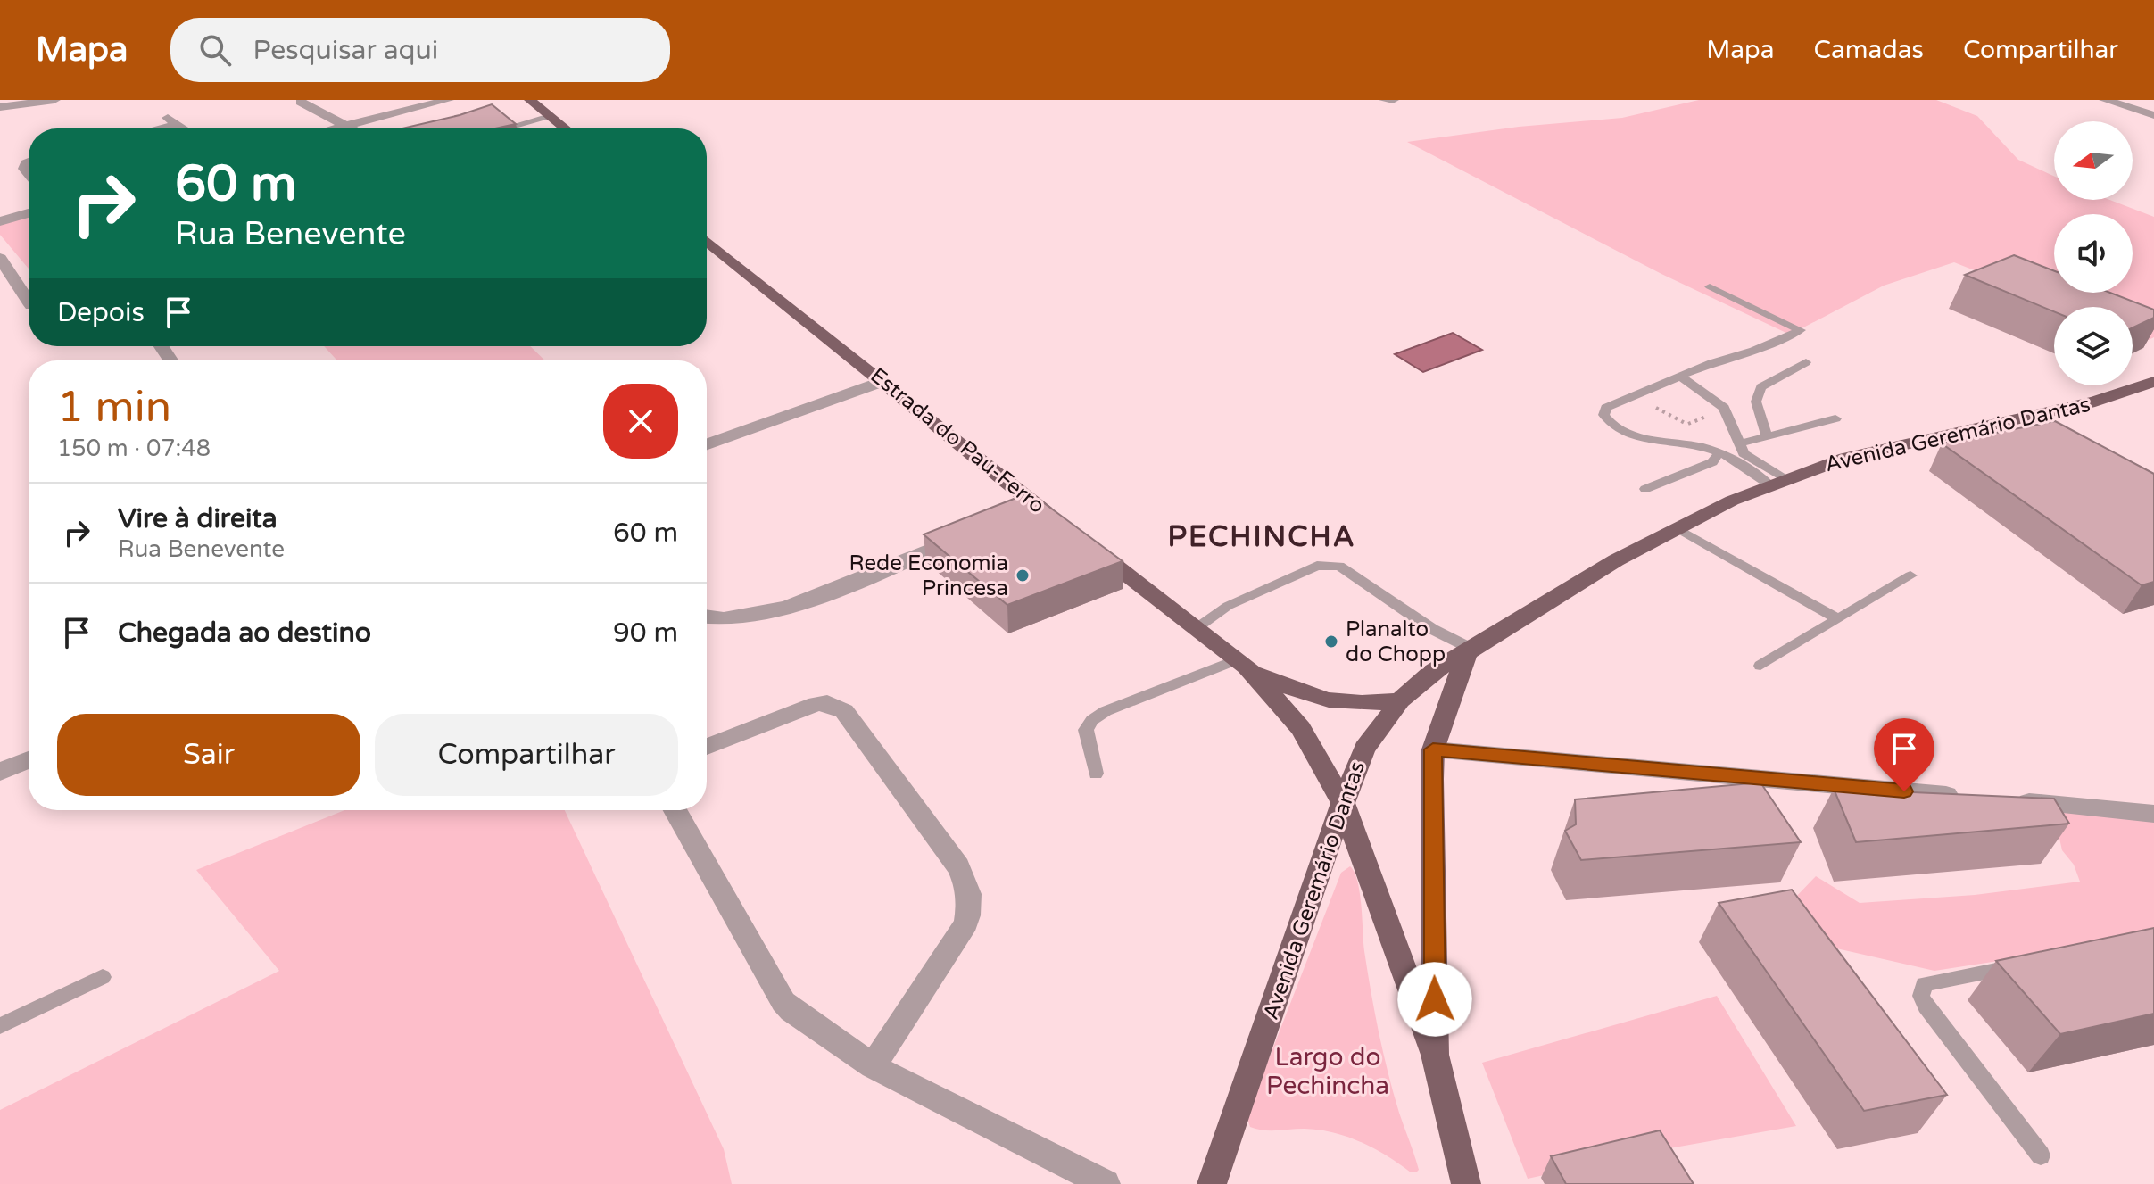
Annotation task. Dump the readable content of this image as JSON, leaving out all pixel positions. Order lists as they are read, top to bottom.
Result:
{
  "streets": {
    "main road": ["Avenida Geremário Dantas", "Estrada do Pau-Ferro"]
  },
  "districts": ["PECHINCHA"],
  "parks": ["Largo do Pechincha"],
  "places": ["Rede Economia Princesa", "Planalto do Chopp"],
  "north": "left",
  "page": {
    "header": "Mapa",
    "search": "Pesquisar aqui",
    "nav": ["Mapa", "Camadas", "Compartilhar"],
    "turn": ["60 m", "Rua Benevente"],
    "then": "Depois",
    "heading": ["1 min", "150 m · 07:48"],
    "list": [
      {
        "name": "Vire à direita",
        "note": "Rua Benevente",
        "value": "60 m"
      },
      {
        "name": "Chegada ao destino",
        "value": "90 m"
      }
    ],
    "buttons": ["Sair", "Compartilhar"]
  }
}
